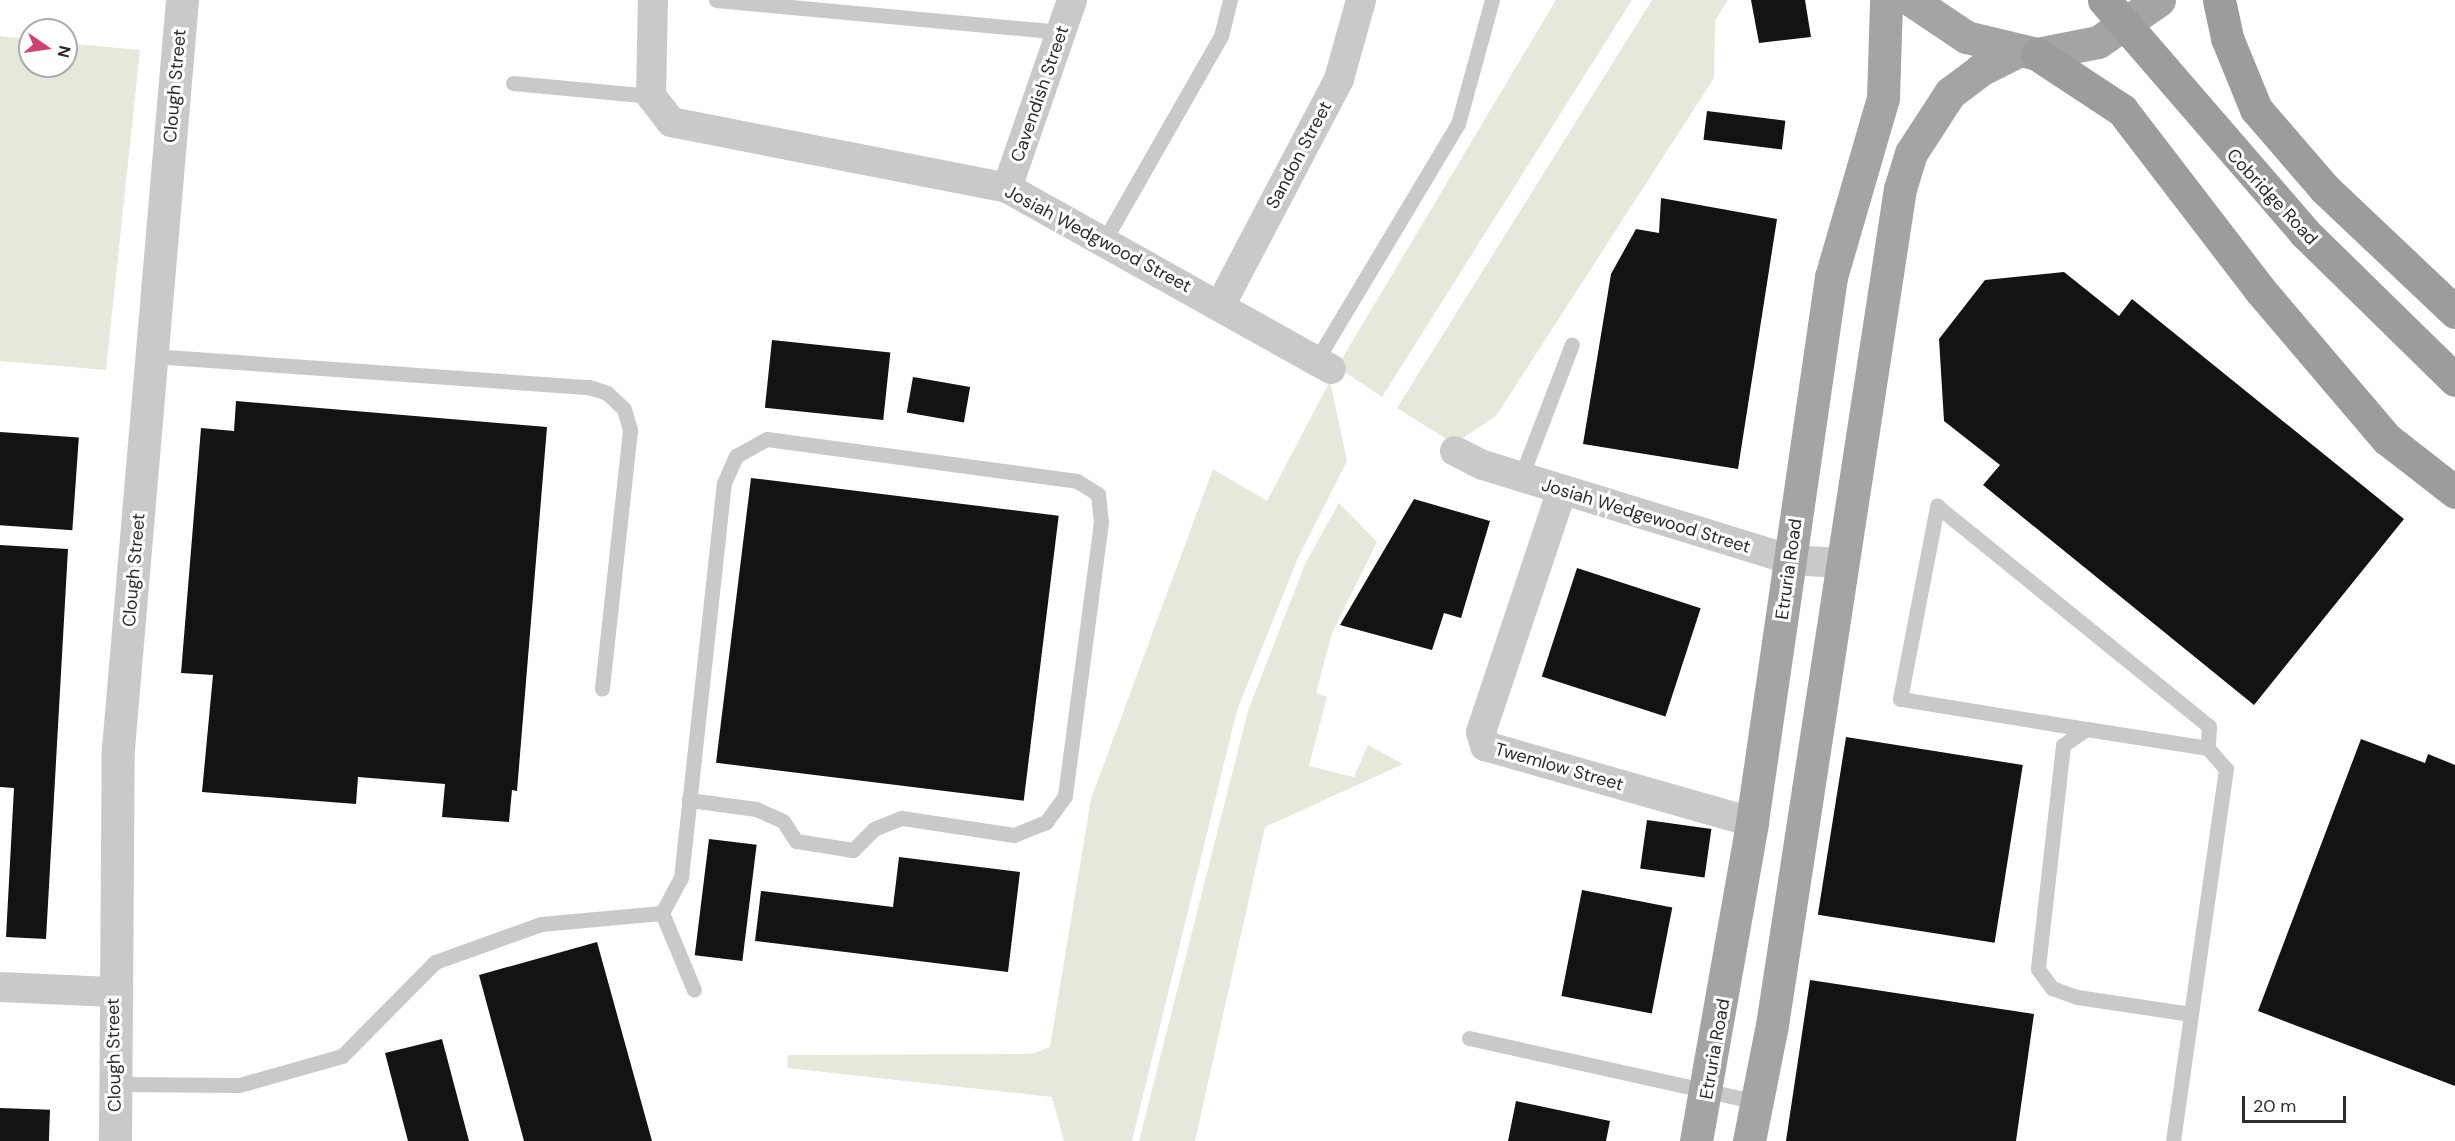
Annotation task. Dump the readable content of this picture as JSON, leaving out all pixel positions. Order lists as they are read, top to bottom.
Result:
{
  "streets": {
    "highway": ["Cobridge Road"],
    "main road": ["Etruria Road"],
    "street": [
      "Clough Street",
      "Cavendish Street",
      "Sandon Street",
      "Josiah Wedgwood Street",
      "Josiah Wedgewood Street",
      "Twemlow Street"
    ]
  },
  "crossings": [
    ["Cavendish Street", "Josiah Wedgwood Street"],
    ["Sandon Street", "Josiah Wedgwood Street"],
    ["Josiah Wedgewood Street", "Etruria Road"],
    ["Josiah Wedgewood Street", "Twemlow Street"],
    ["Etruria Road", "Twemlow Street"]
  ],
  "scale_bar": "20 m",
  "north": "right"
}
